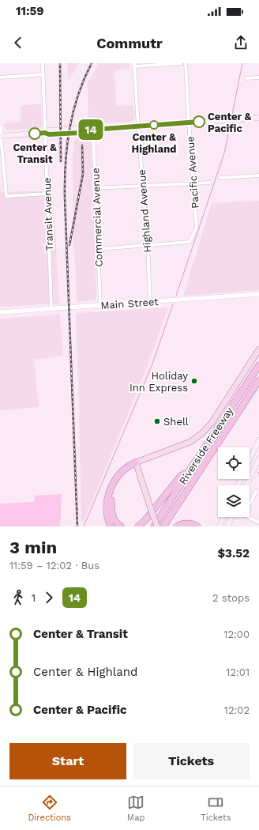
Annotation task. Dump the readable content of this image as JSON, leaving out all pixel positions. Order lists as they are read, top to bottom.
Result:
{
  "streets": {
    "highway": ["Riverside Freeway"],
    "street": [
      "Pacific Avenue",
      "Highland Avenue",
      "Transit Avenue",
      "Commercial Avenue",
      "Main Street"
    ]
  },
  "crossings": [
    ["Pacific Avenue", "Highland Avenue"],
    ["Highland Avenue", "Main Street"],
    ["Transit Avenue", "Main Street"],
    ["Commercial Avenue", "Main Street"]
  ],
  "places": [
    "Center & Pacific",
    "Center & Highland",
    "Center & Transit",
    "Holiday Inn Express",
    "Shell"
  ],
  "lines": ["bus line 14"],
  "page": {
    "status": "11:59",
    "header": "Commutr",
    "on_map": "14",
    "heading": ["3 min", "11:59 – 12:02 · Bus", "$3.52"],
    "legs": ["1", "14", "2 stops"],
    "list": [
      {
        "name": "Center & Transit",
        "value": "12:00"
      },
      {
        "name": "Center & Highland",
        "value": "12:01"
      },
      {
        "name": "Center & Pacific",
        "value": "12:02"
      }
    ],
    "buttons": ["Start", "Tickets"],
    "tabs": ["Directions", "Map", "Tickets"]
  }
}
